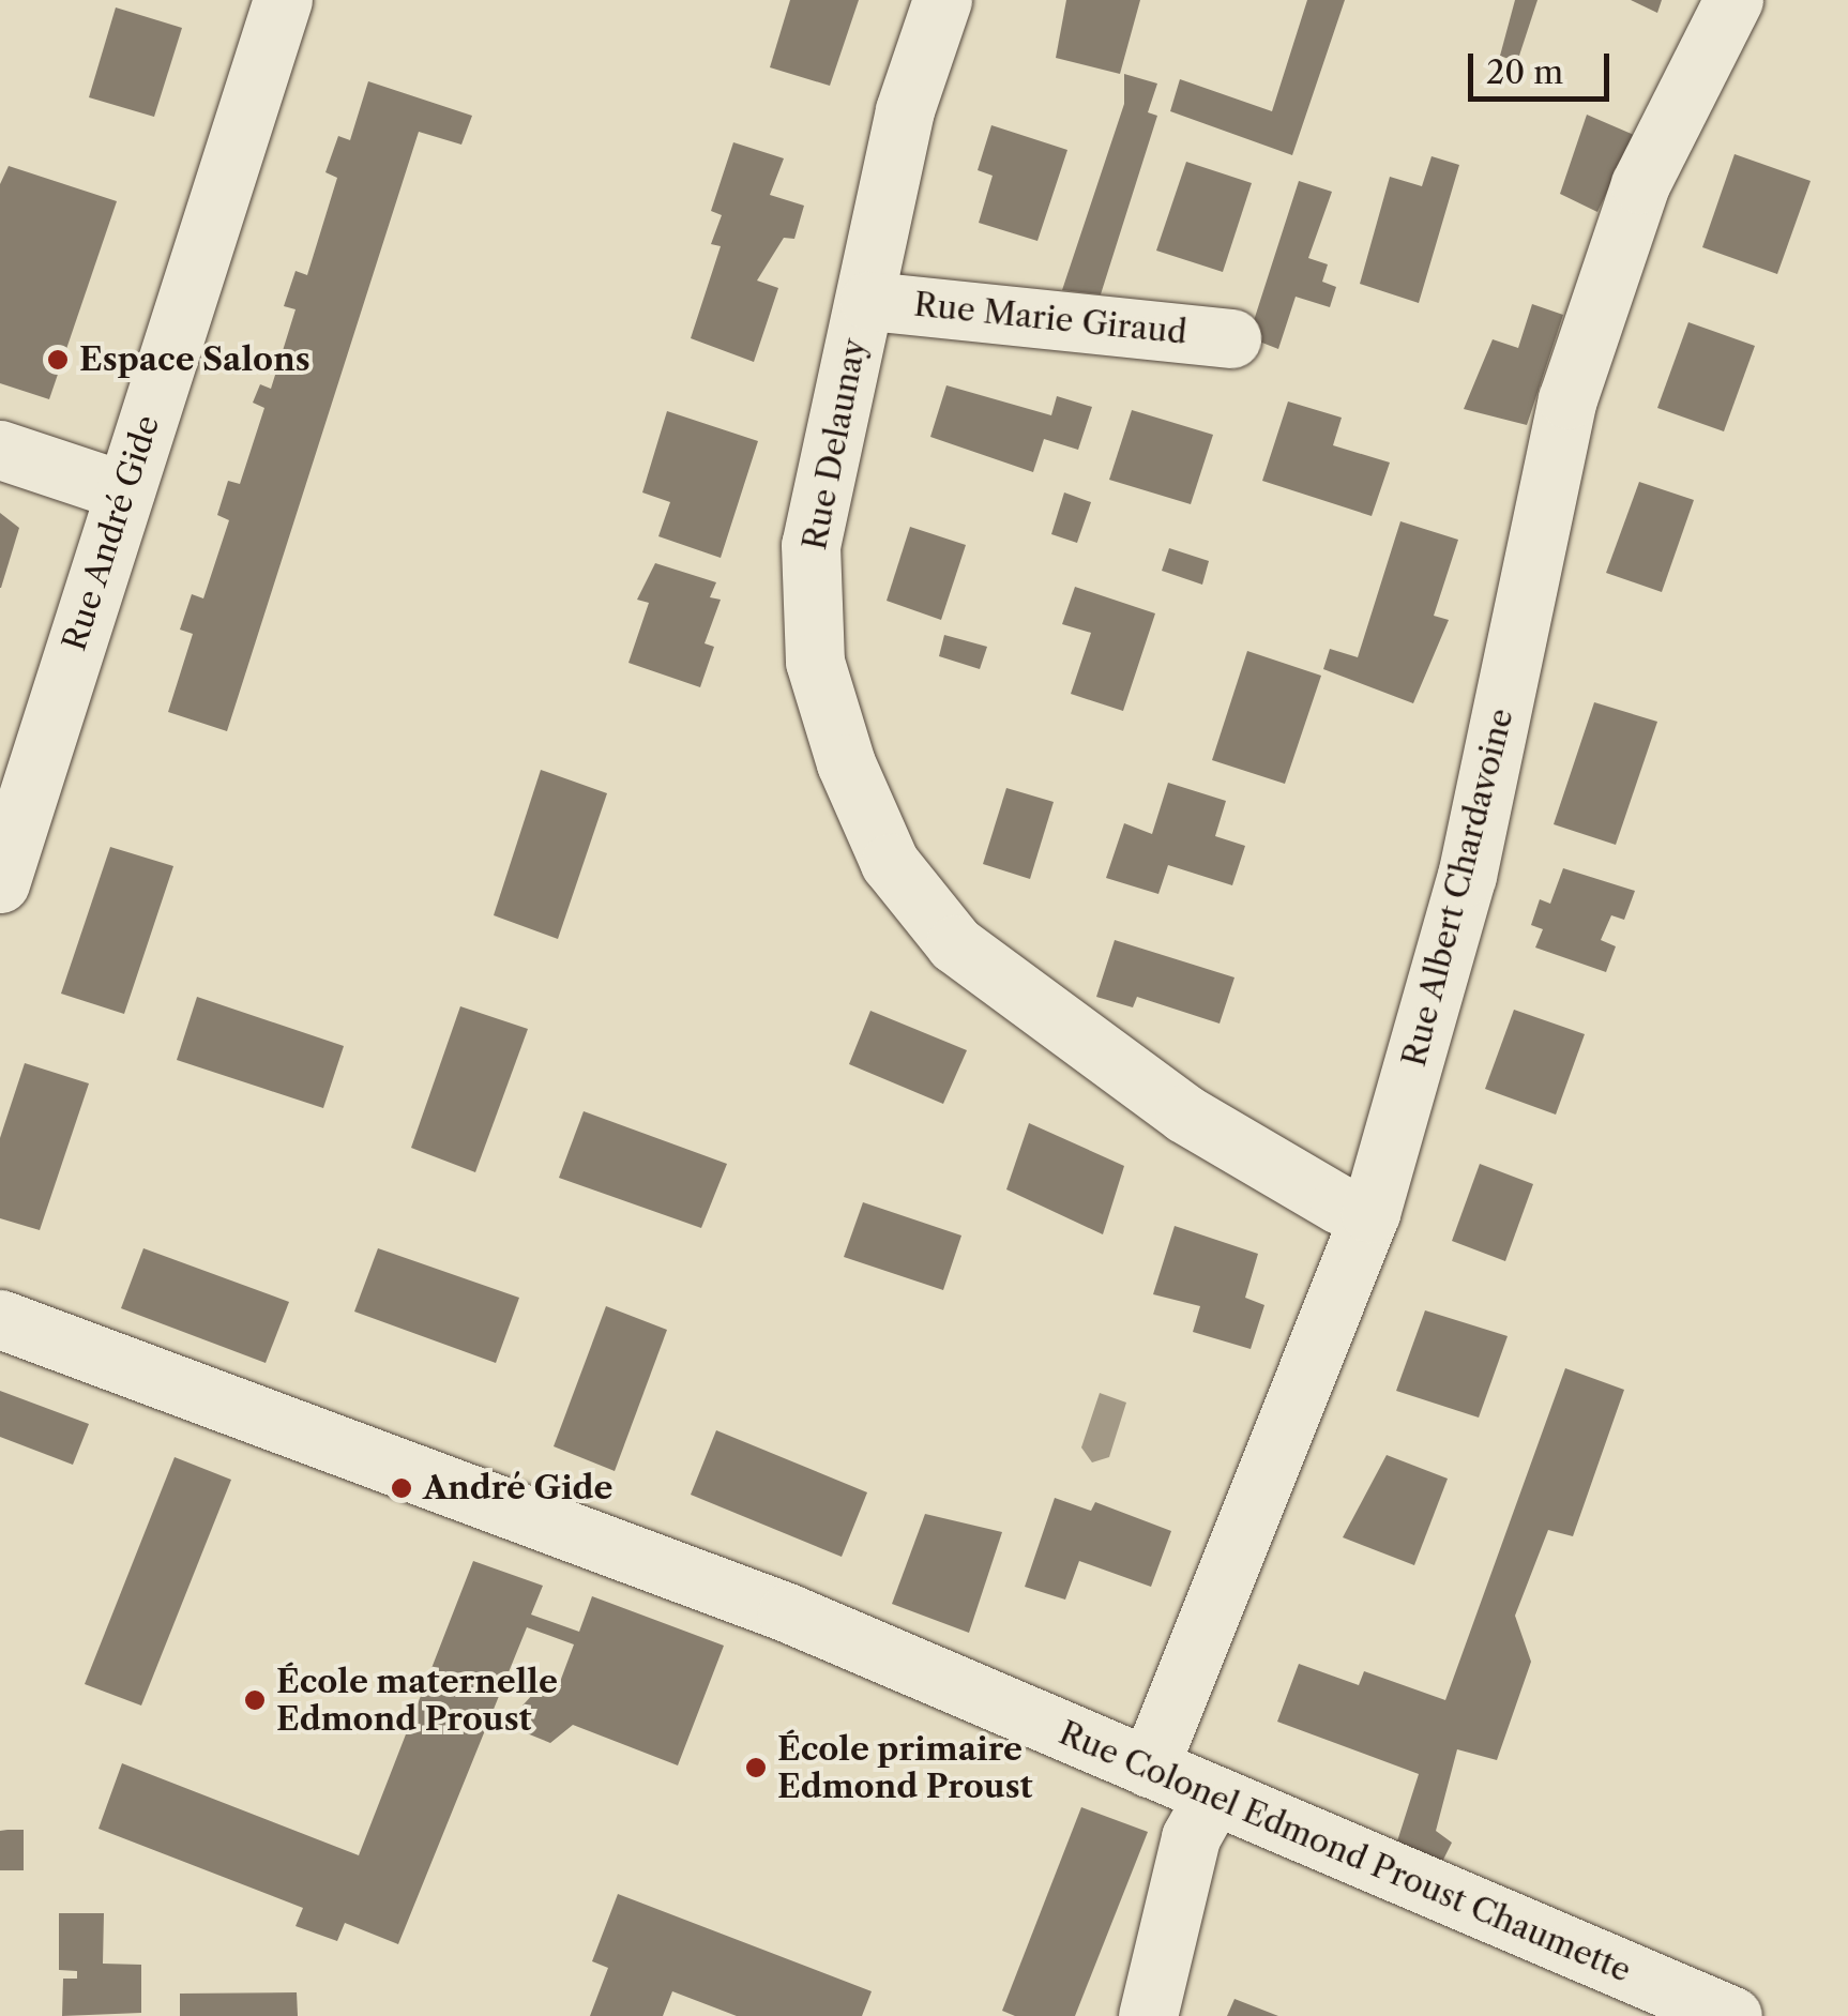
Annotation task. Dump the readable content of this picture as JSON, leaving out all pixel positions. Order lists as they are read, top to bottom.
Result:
{
  "streets": {
    "street": [
      "Rue Marie Giraud",
      "Rue Delaunay",
      "Rue André Gide",
      "Rue Albert Chardavoine",
      "Rue Colonel Edmond Proust Chaumette"
    ]
  },
  "crossings": [
    ["Rue Marie Giraud", "Rue Delaunay"],
    ["Rue Delaunay", "Rue Albert Chardavoine"],
    ["Rue Albert Chardavoine", "Rue Colonel Edmond Proust Chaumette"]
  ],
  "places": [
    "Espace Salons",
    "André Gide",
    "École maternelle Edmond Proust",
    "École primaire Edmond Proust"
  ],
  "scale_bar": "20 m"
}
